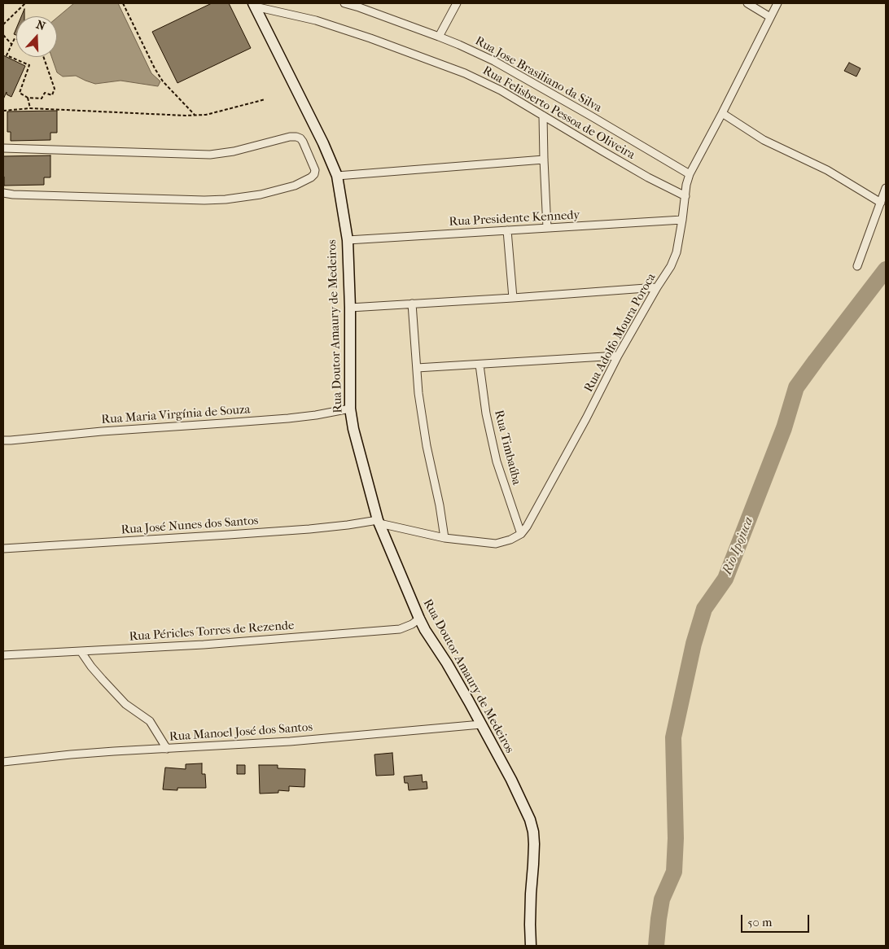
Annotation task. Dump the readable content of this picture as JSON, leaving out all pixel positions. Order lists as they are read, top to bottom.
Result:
{
  "streets": {
    "street": [
      "Rua Jose Brasiliano da Silva",
      "Rua Felisberto Pessoa de Oliveira",
      "Rua Presidente Kennedy",
      "Rua Doutor Amaury de Medeiros",
      "Rua Adolfo Moura Poroca",
      "Rua Maria Virgínia de Souza",
      "Rua Timbaúba",
      "Rua José Nunes dos Santos",
      "Rua Péricles Torres de Rezende",
      "Rua Manoel José dos Santos"
    ]
  },
  "crossings": [
    ["Rua Jose Brasiliano da Silva", "Rua Adolfo Moura Poroca"],
    ["Rua Felisberto Pessoa de Oliveira", "Rua Doutor Amaury de Medeiros"],
    ["Rua Felisberto Pessoa de Oliveira", "Rua Adolfo Moura Poroca"],
    ["Rua Presidente Kennedy", "Rua Doutor Amaury de Medeiros"],
    ["Rua Presidente Kennedy", "Rua Adolfo Moura Poroca"],
    ["Rua Doutor Amaury de Medeiros", "Rua Maria Virgínia de Souza"],
    ["Rua Doutor Amaury de Medeiros", "Rua José Nunes dos Santos"],
    ["Rua Doutor Amaury de Medeiros", "Rua Péricles Torres de Rezende"],
    ["Rua Doutor Amaury de Medeiros", "Rua Manoel José dos Santos"],
    ["Rua Adolfo Moura Poroca", "Rua Timbaúba"]
  ],
  "water": ["Rio Ipojuca"],
  "scale_bar": "50 m",
  "north": "top"
}
